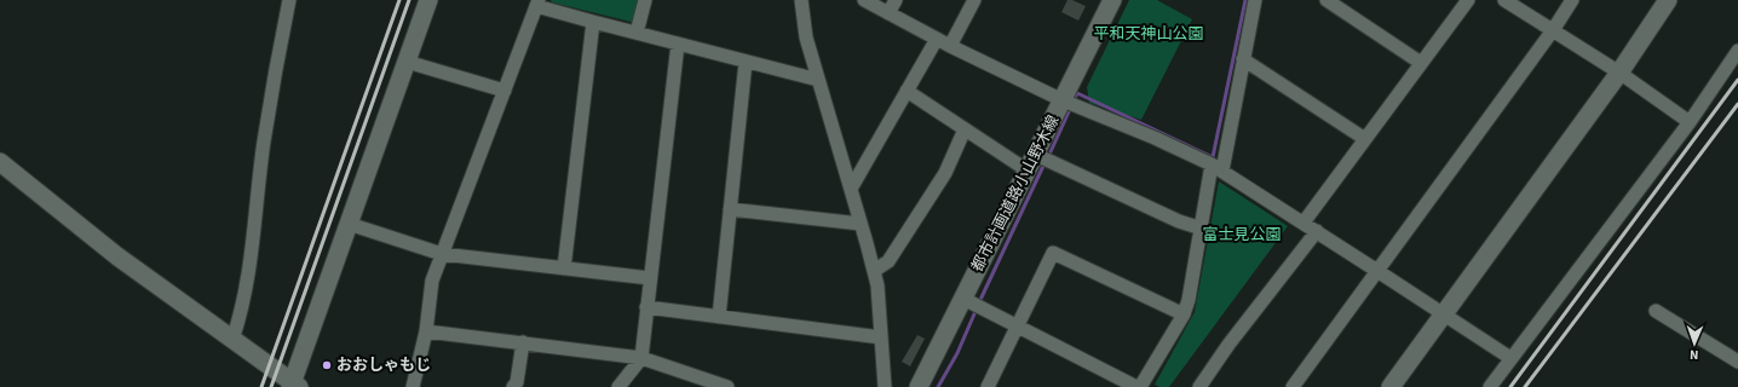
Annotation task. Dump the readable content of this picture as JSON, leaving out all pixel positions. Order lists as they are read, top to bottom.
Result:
{
  "streets": {
    "street": ["都市計画道路小山野木線"]
  },
  "parks": ["平和天神山公園", "富士見公園"],
  "places": ["おおしゃもじ"],
  "north": "bottom"
}
